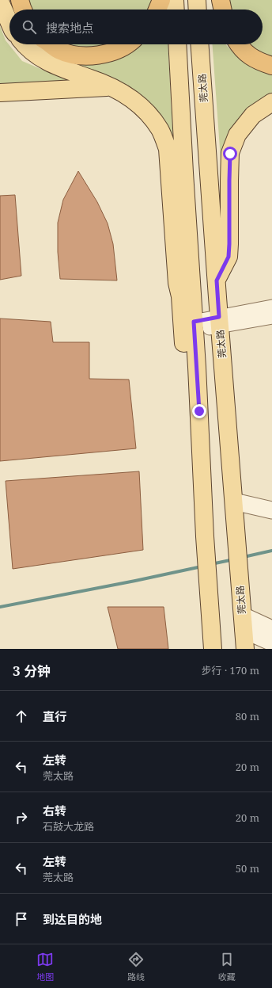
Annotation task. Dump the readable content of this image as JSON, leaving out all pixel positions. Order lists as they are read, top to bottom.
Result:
{
  "streets": {
    "main road": ["莞太路"]
  },
  "page": {
    "search": "搜索地点",
    "heading": ["3 分钟", "步行 · 170 m"],
    "list": [
      ["直行", "80 m"],
      ["左转", "莞太路", "20 m"],
      ["右转", "石鼓大龙路", "20 m"],
      ["左转", "莞太路", "50 m"],
      "到达目的地"
    ],
    "nav": ["地图", "路线", "收藏"]
  }
}
